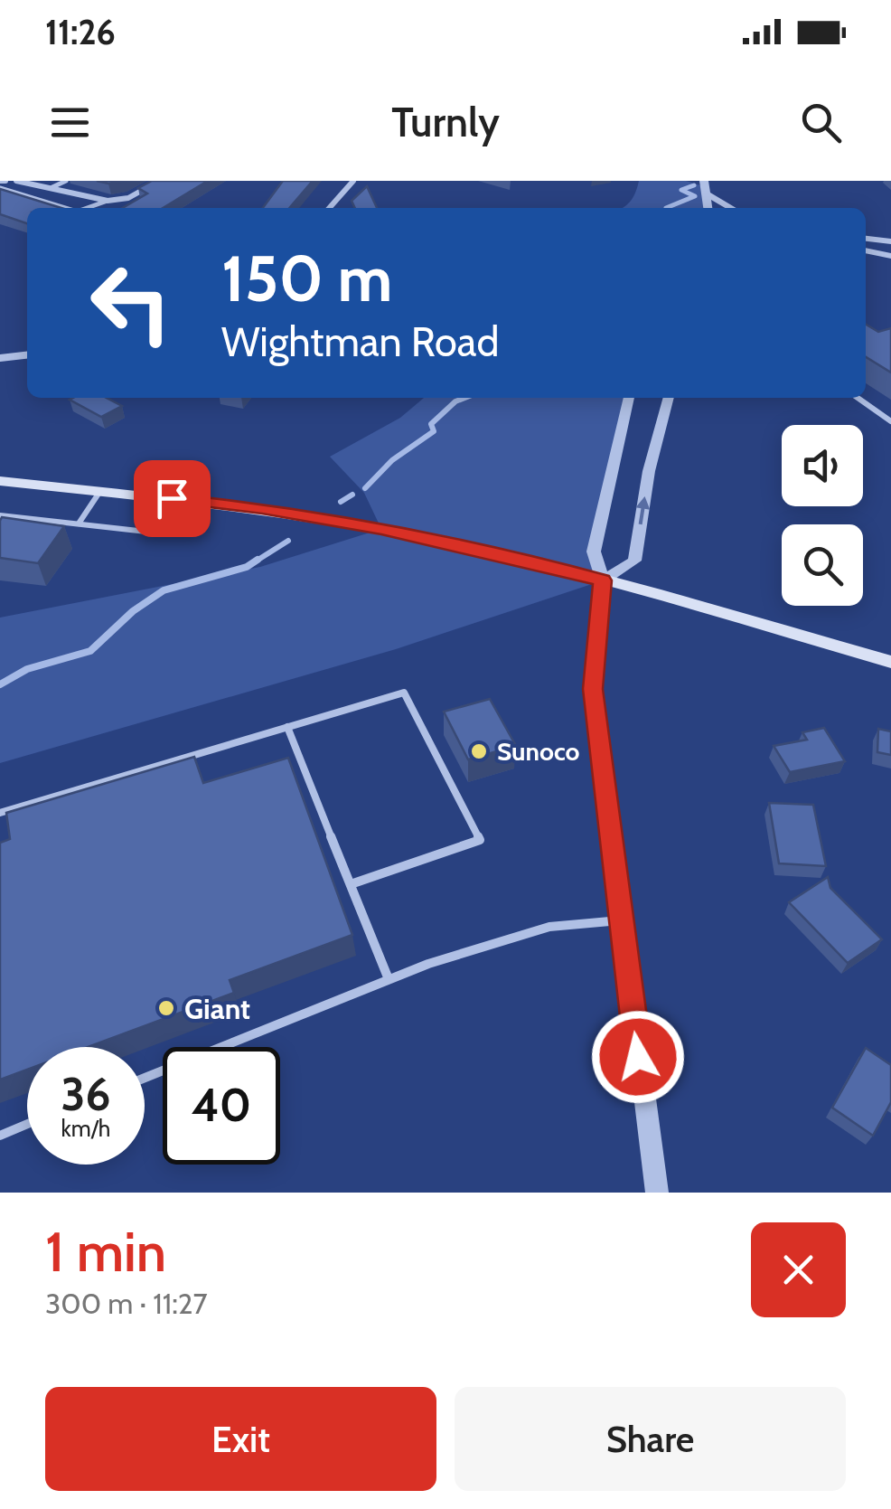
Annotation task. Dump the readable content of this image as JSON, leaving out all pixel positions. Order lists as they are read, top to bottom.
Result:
{
  "places": ["Sunoco", "Giant"],
  "page": {
    "status": "11:26",
    "header": "Turnly",
    "turn": ["150 m", "Wightman Road"],
    "speed": "36 km/h",
    "limit": "40",
    "heading": ["1 min", "300 m · 11:27"],
    "buttons": ["Exit", "Share"]
  }
}
